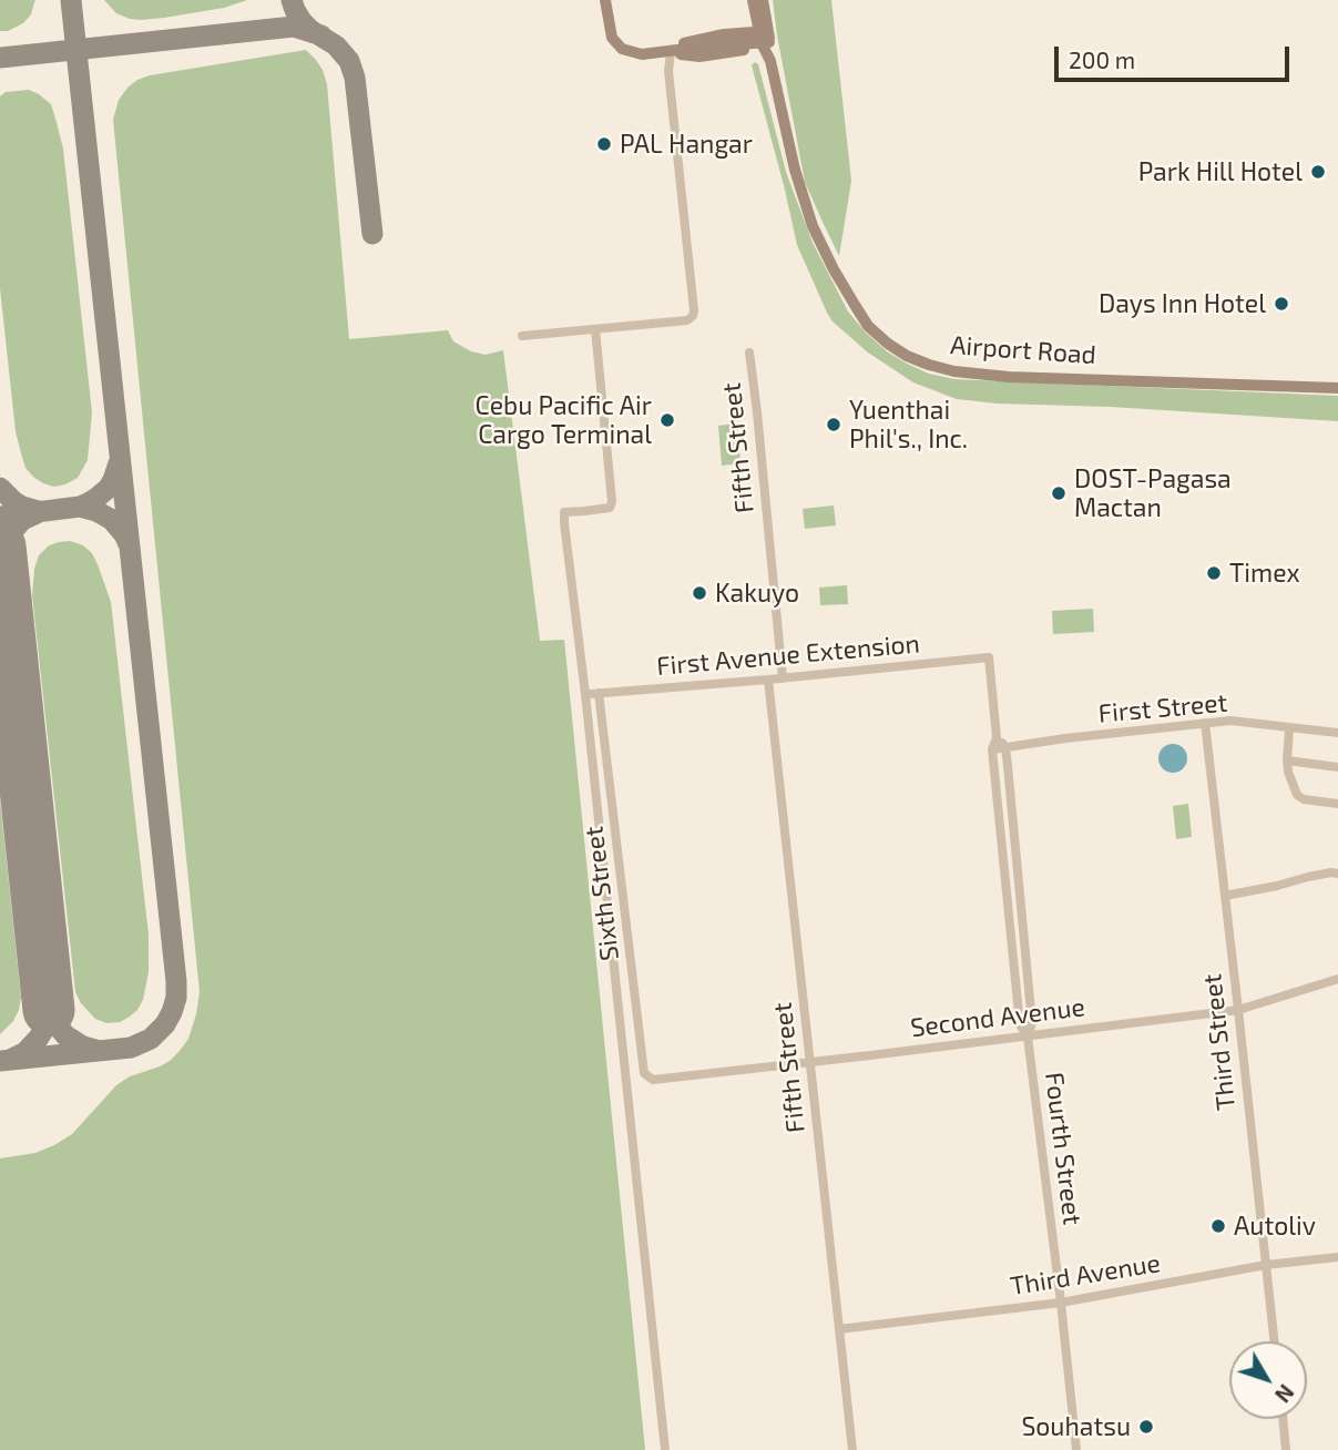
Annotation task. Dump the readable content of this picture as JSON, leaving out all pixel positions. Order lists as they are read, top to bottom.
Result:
{
  "streets": {
    "street": [
      "Airport Road",
      "Fifth Street",
      "First Avenue Extension",
      "First Street",
      "Sixth Street",
      "Second Avenue",
      "Third Street",
      "Fourth Street",
      "Third Avenue"
    ]
  },
  "crossings": [
    ["Fifth Street", "First Avenue Extension"],
    ["Fifth Street", "Second Avenue"],
    ["Fifth Street", "Third Avenue"],
    ["First Avenue Extension", "Sixth Street"],
    ["First Avenue Extension", "Fourth Street"],
    ["First Street", "Third Street"],
    ["First Street", "Fourth Street"],
    ["Sixth Street", "Second Avenue"],
    ["Second Avenue", "Third Street"],
    ["Second Avenue", "Fourth Street"],
    ["Third Street", "Third Avenue"],
    ["Fourth Street", "Third Avenue"]
  ],
  "places": [
    "PAL Hangar",
    "Park Hill Hotel",
    "Days Inn Hotel",
    "Cebu Pacific Air Cargo Terminal",
    "Yuenthai Phil's., Inc.",
    "DOST-Pagasa Mactan",
    "Timex",
    "Kakuyo",
    "Autoliv",
    "Souhatsu"
  ],
  "scale_bar": "200 m",
  "north": "bottom right"
}
